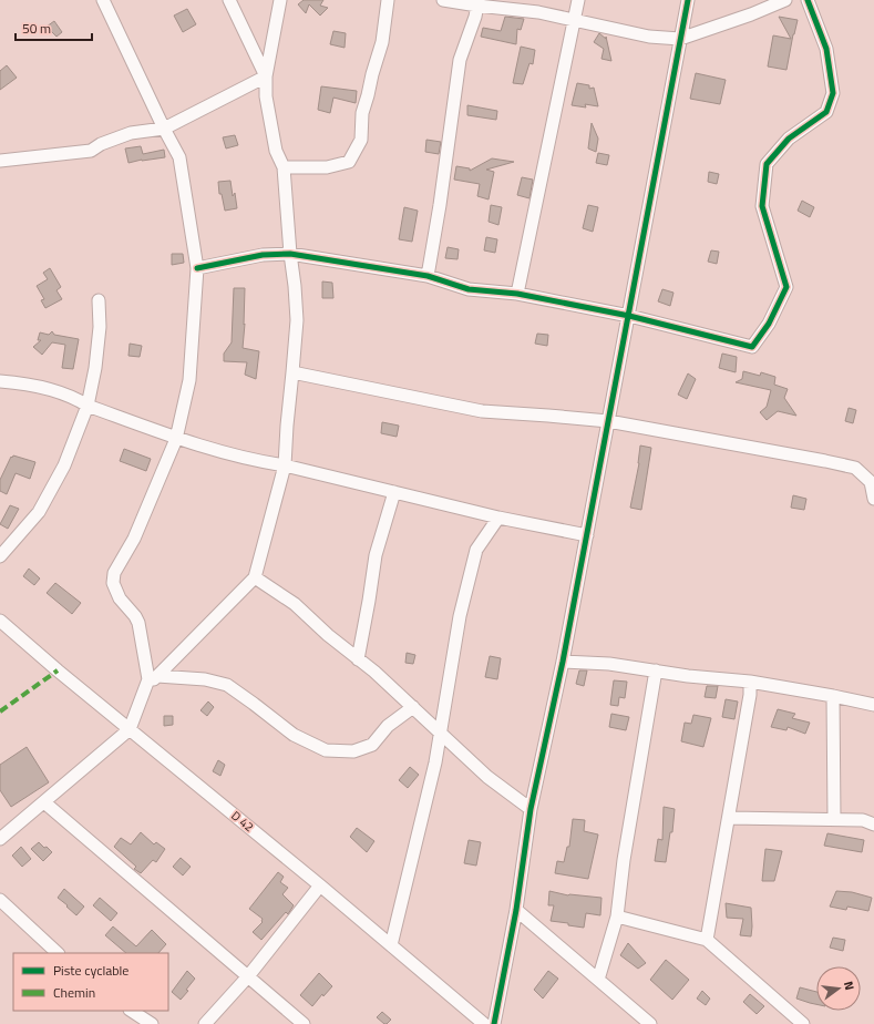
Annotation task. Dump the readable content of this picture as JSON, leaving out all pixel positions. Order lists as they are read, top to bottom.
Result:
{
  "streets": {
    "street": ["D 42"]
  },
  "legend": ["Piste cyclable", "Chemin"],
  "scale_bar": "50 m",
  "north": "right"
}
